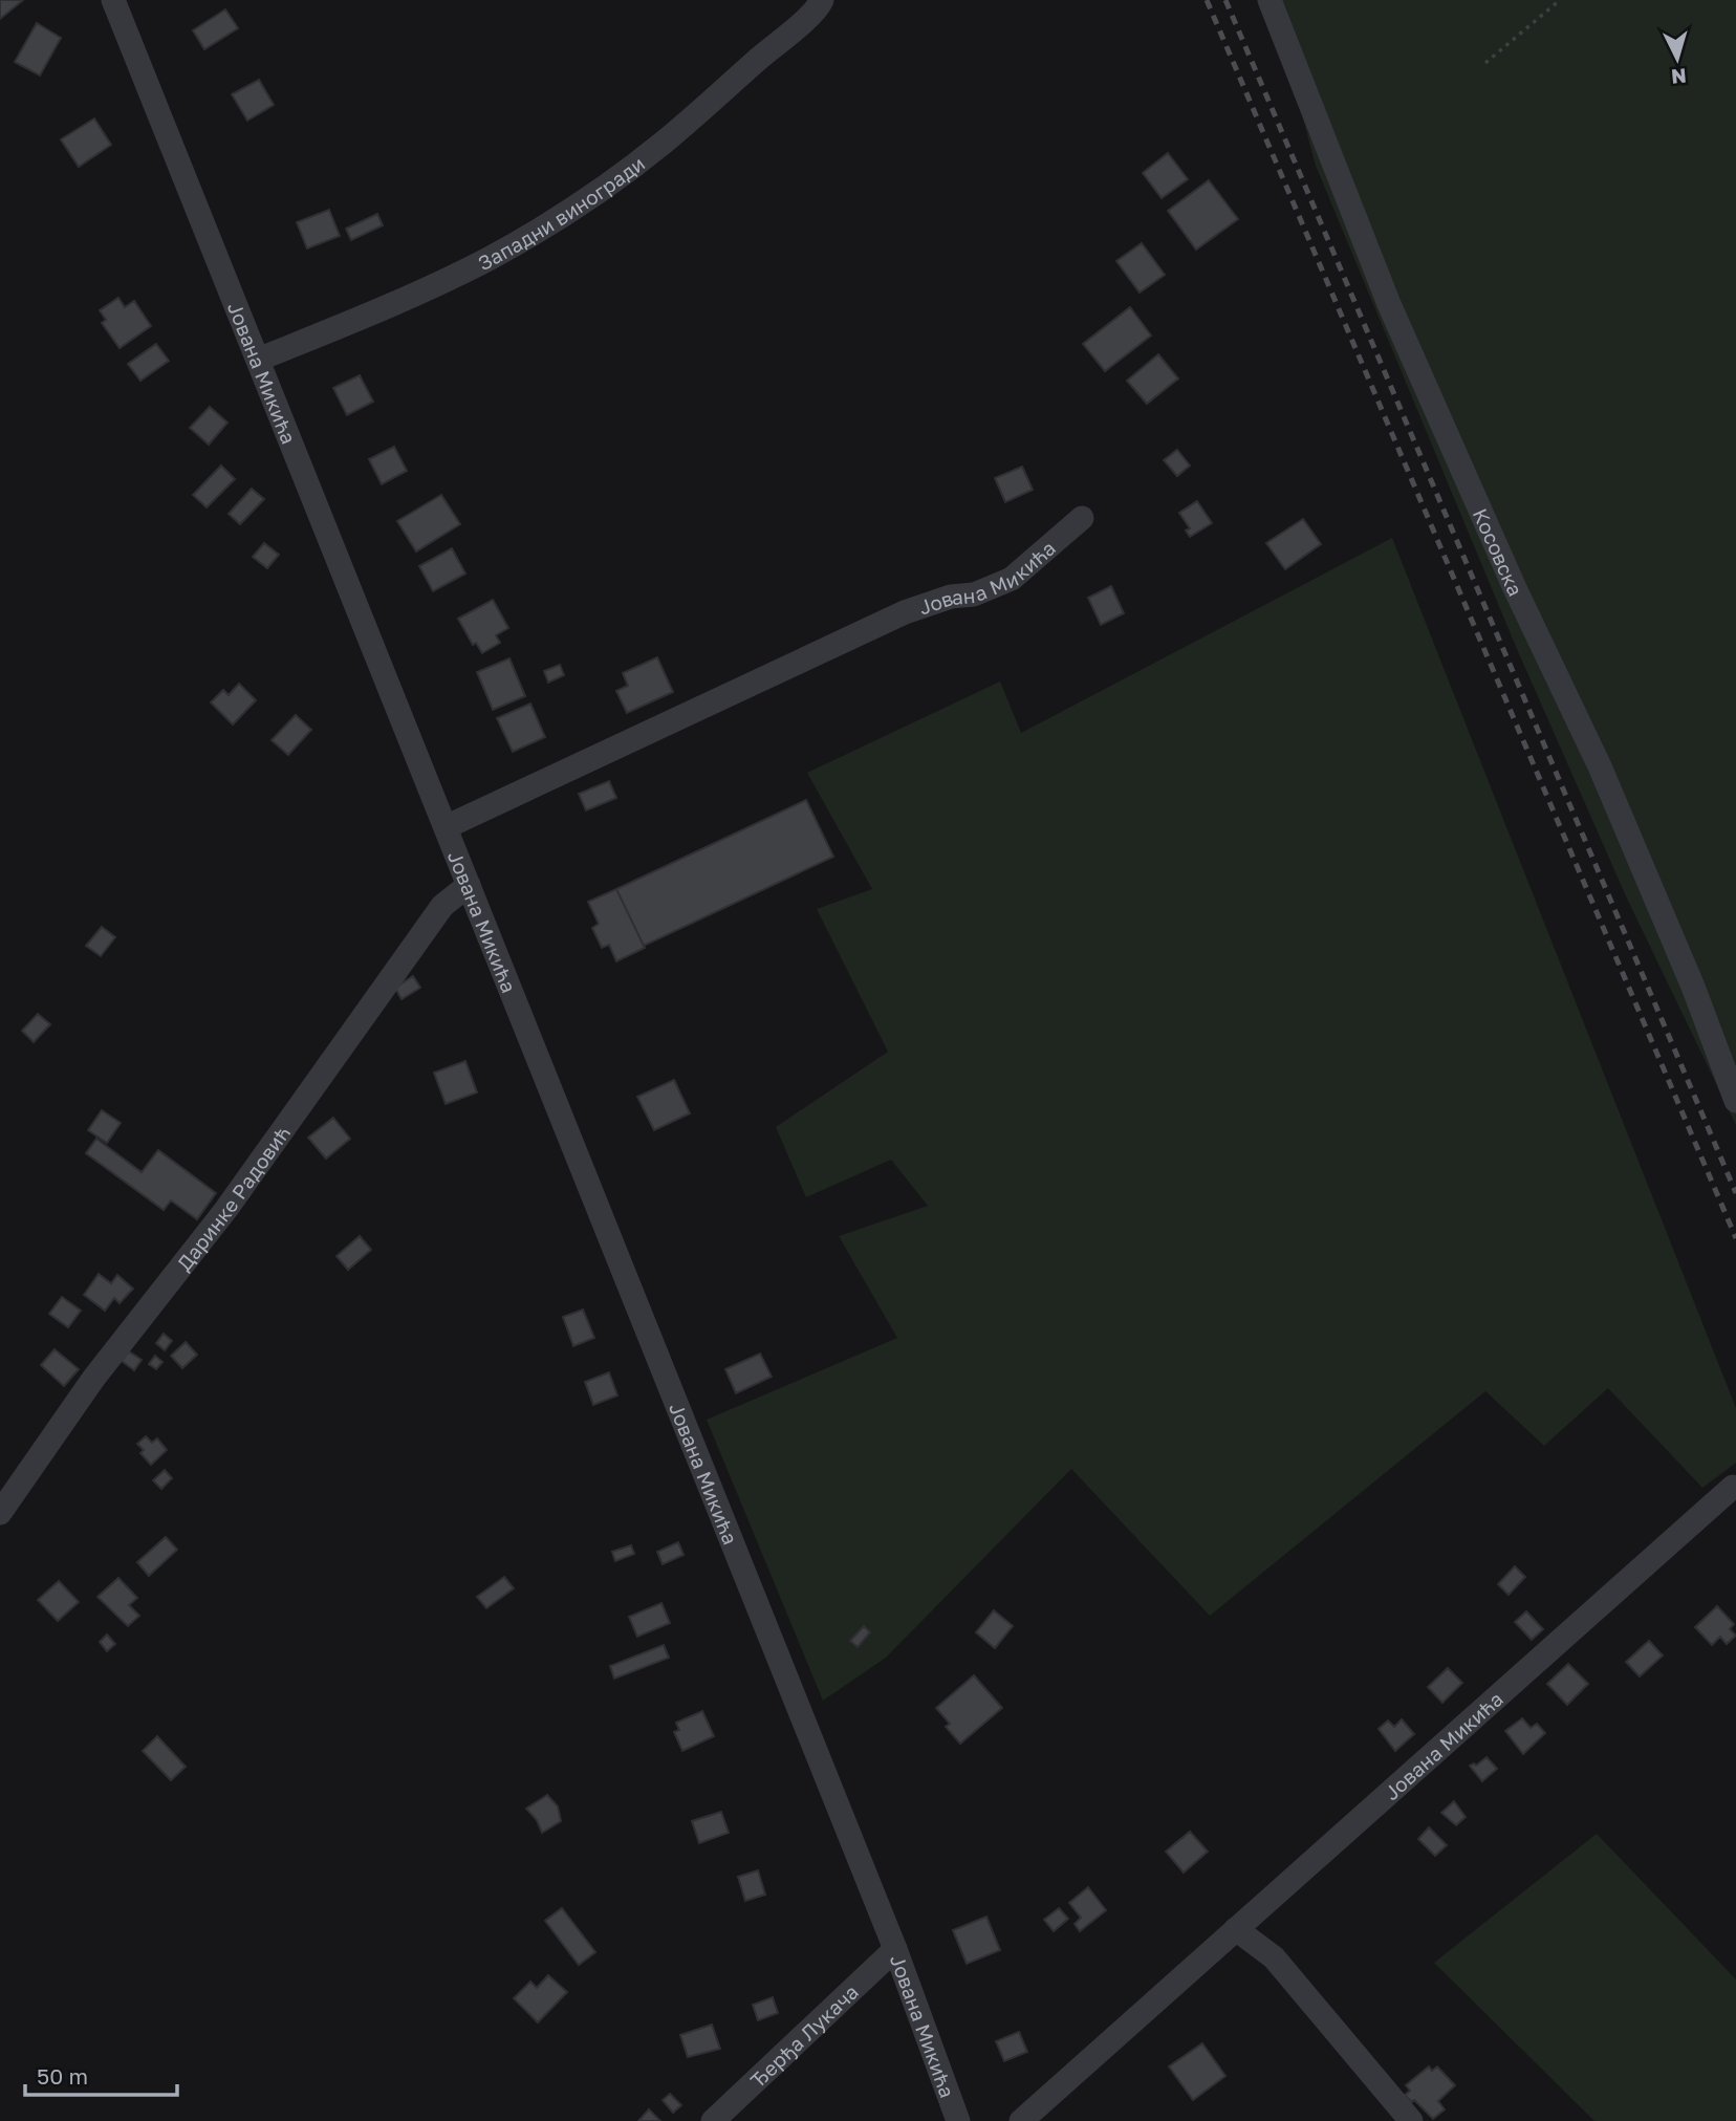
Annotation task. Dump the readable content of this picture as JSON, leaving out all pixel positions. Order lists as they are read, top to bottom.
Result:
{
  "streets": {
    "street": [
      "Западни виногради",
      "Јована Микића",
      "Косовска",
      "Даринке Радовић",
      "Ђерђа Лукача"
    ]
  },
  "crossings": [
    ["Западни виногради", "Јована Микића"],
    ["Јована Микића", "Даринке Радовић"],
    ["Јована Микића", "Ђерђа Лукача"]
  ],
  "scale_bar": "50 m",
  "north": "bottom"
}
